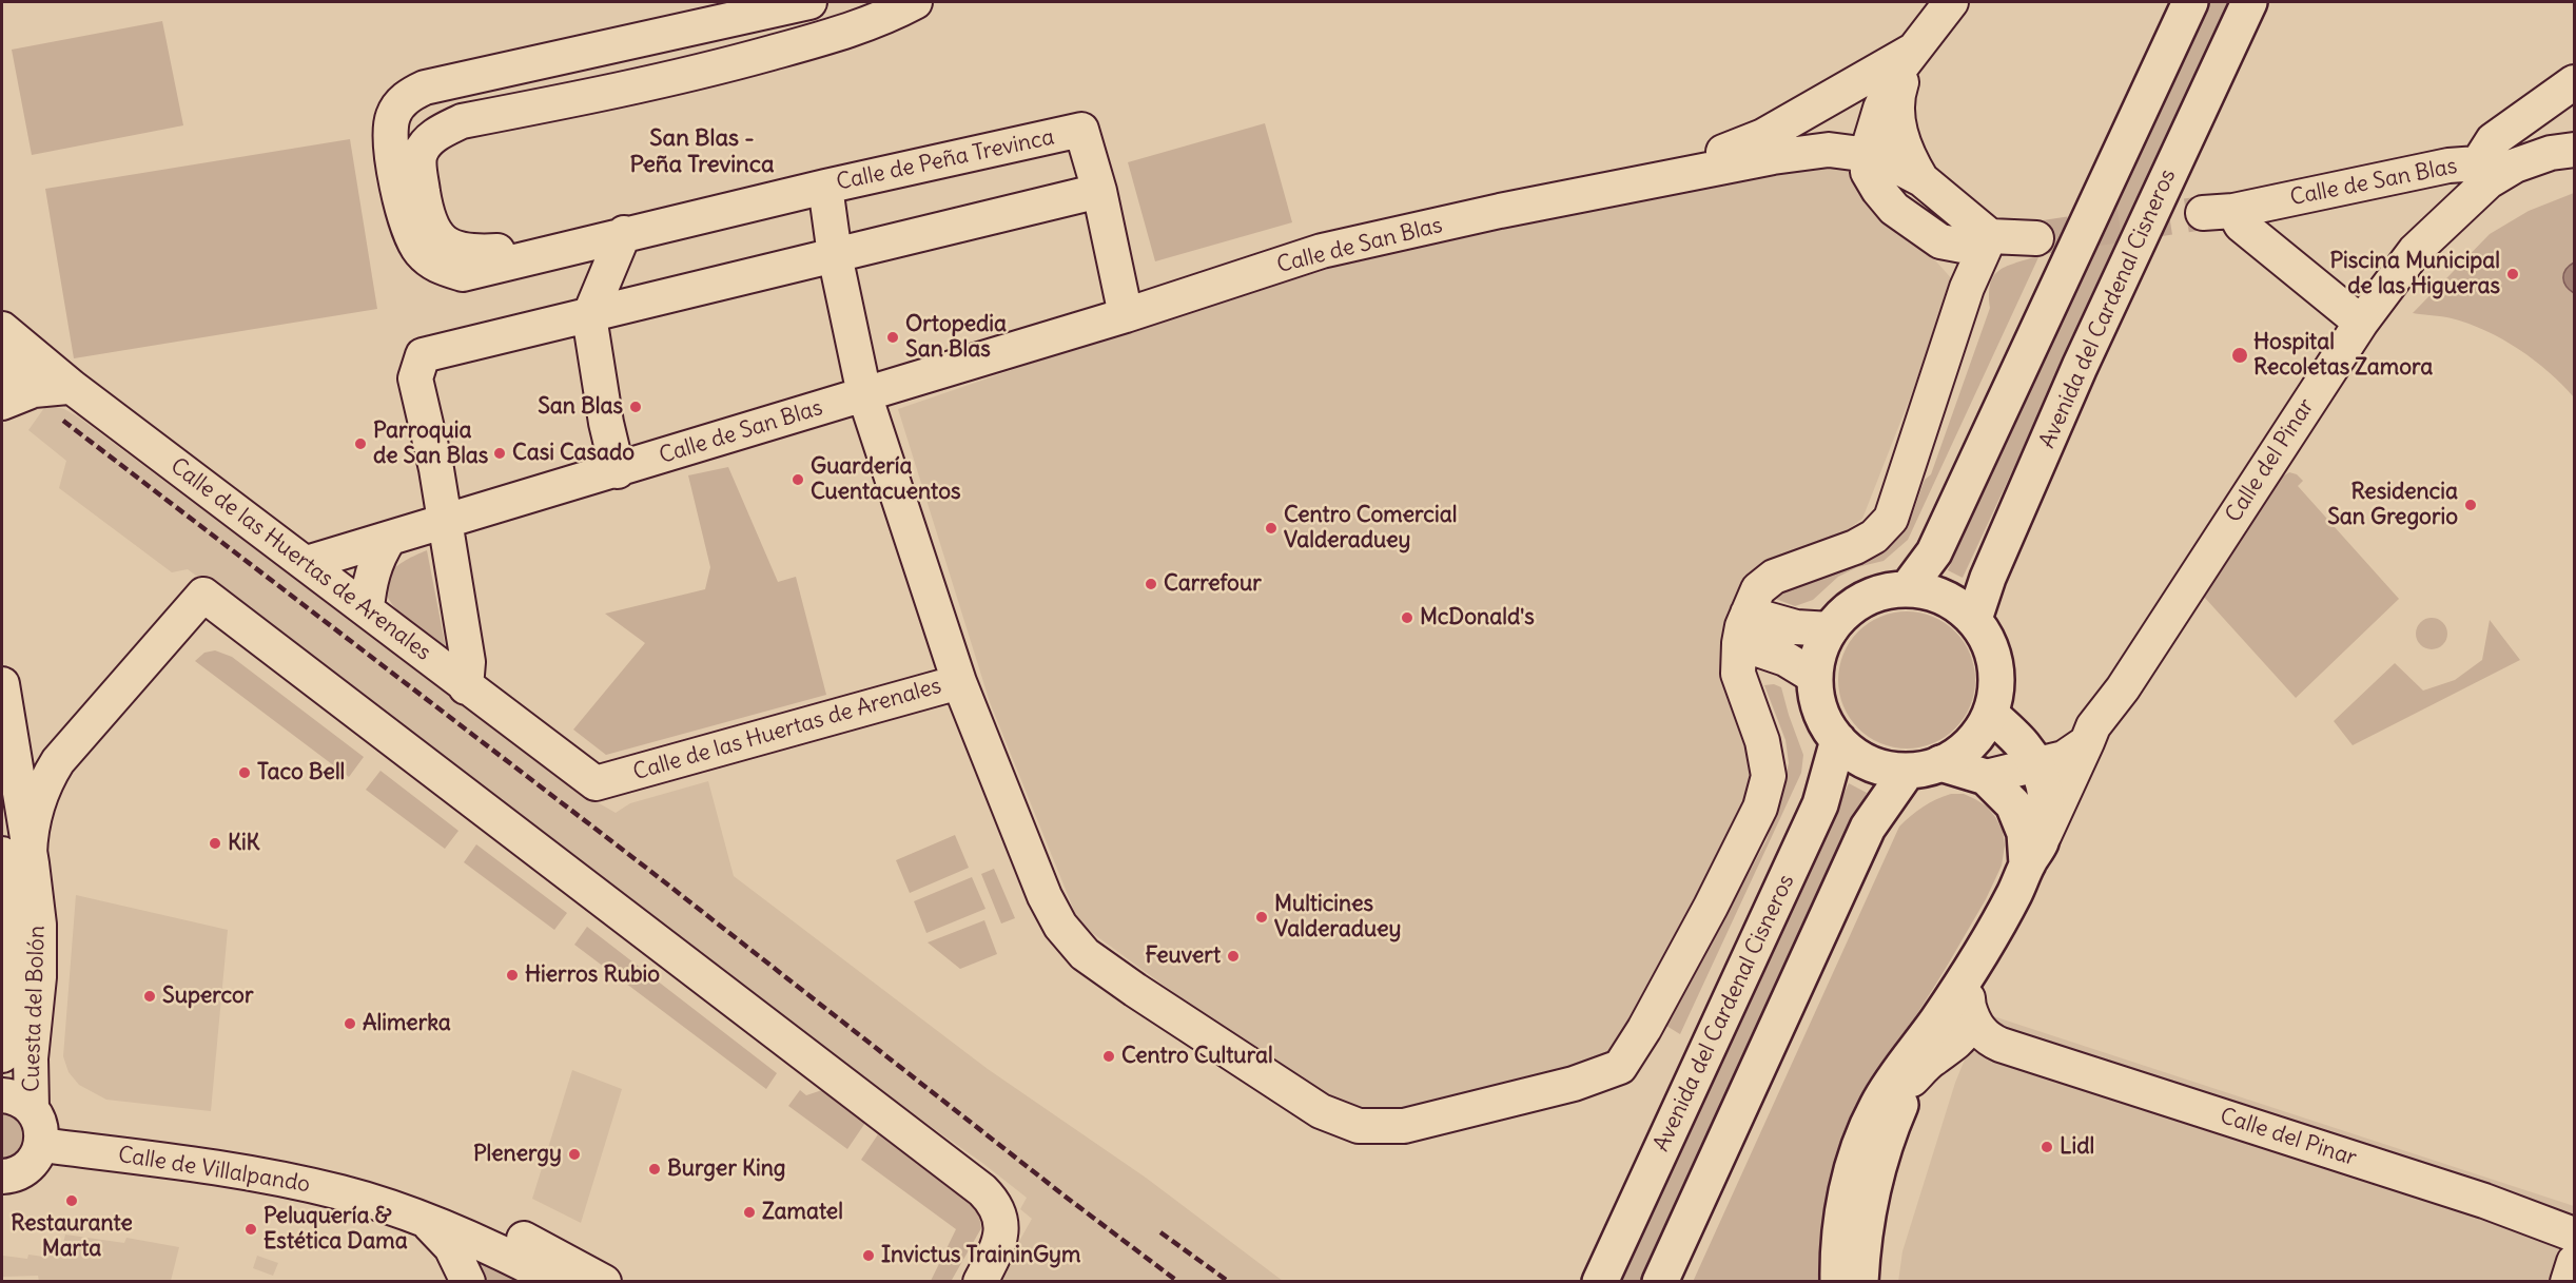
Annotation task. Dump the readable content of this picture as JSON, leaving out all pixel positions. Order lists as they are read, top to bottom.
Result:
{
  "streets": {
    "main road": ["Avenida del Cardenal Cisneros"],
    "street": [
      "Calle de Peña Trevinca",
      "Calle de San Blas",
      "Calle del Pinar",
      "Calle de las Huertas de Arenales",
      "Cuesta del Bolón",
      "Calle de Villalpando"
    ]
  },
  "crossings": [
    ["Calle de Peña Trevinca", "Calle de San Blas"],
    ["Calle de San Blas", "Calle del Pinar"],
    ["Calle de San Blas", "Calle de las Huertas de Arenales"],
    ["Cuesta del Bolón", "Calle de Villalpando"]
  ],
  "districts": ["San Blas - Peña Trevinca"],
  "places": [
    "Piscina Municipal de las Higueras",
    "Ortopedia San Blas",
    "Hospital Recoletas Zamora",
    "San Blas",
    "Parroquia de San Blas",
    "Casi Casado",
    "Guardería Cuentacuentos",
    "Residencia San Gregorio",
    "Centro Comercial Valderaduey",
    "Carrefour",
    "McDonald's",
    "Taco Bell",
    "KiK",
    "Multicines Valderaduey",
    "Feuvert",
    "Hierros Rubio",
    "Supercor",
    "Alimerka",
    "Centro Cultural",
    "Lidl",
    "Plenergy",
    "Burger King",
    "Restaurante Marta",
    "Zamatel",
    "Peluquería & Estética Dama",
    "Invictus TraininGym"
  ]
}
